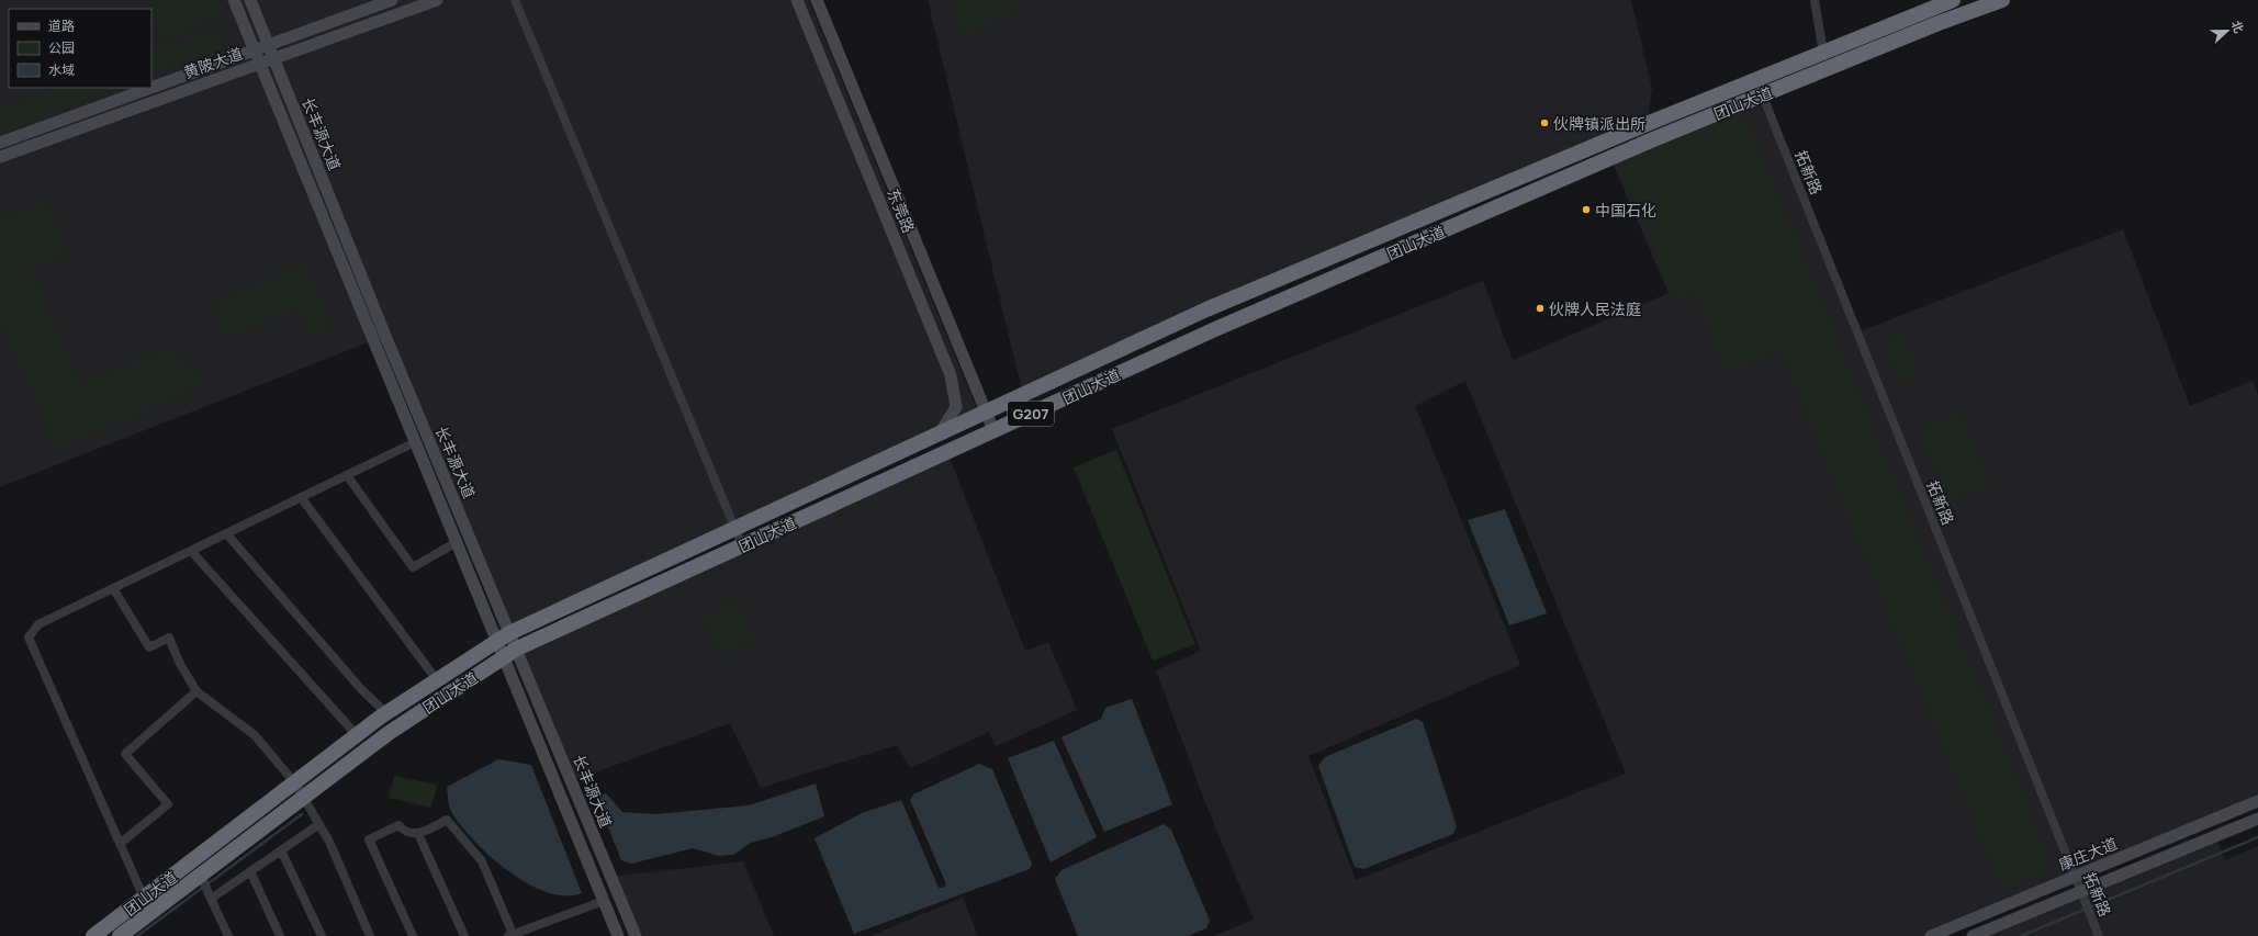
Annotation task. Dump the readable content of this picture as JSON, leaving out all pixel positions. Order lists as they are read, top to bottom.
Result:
{
  "streets": {
    "highway": ["团山大道", "G207"],
    "main road": [
      "黄陂大道",
      "长丰源大道",
      "东莞路",
      "康庄大道"
    ],
    "street": ["拓新路"]
  },
  "crossings": [
    ["黄陂大道", "长丰源大道"],
    ["团山大道", "长丰源大道"],
    ["团山大道", "拓新路"],
    ["团山大道", "东莞路"],
    ["拓新路", "康庄大道"]
  ],
  "places": ["伙牌镇派出所", "中国石化", "伙牌人民法庭"],
  "legend": ["道路", "公园", "水域"],
  "north": "right"
}
